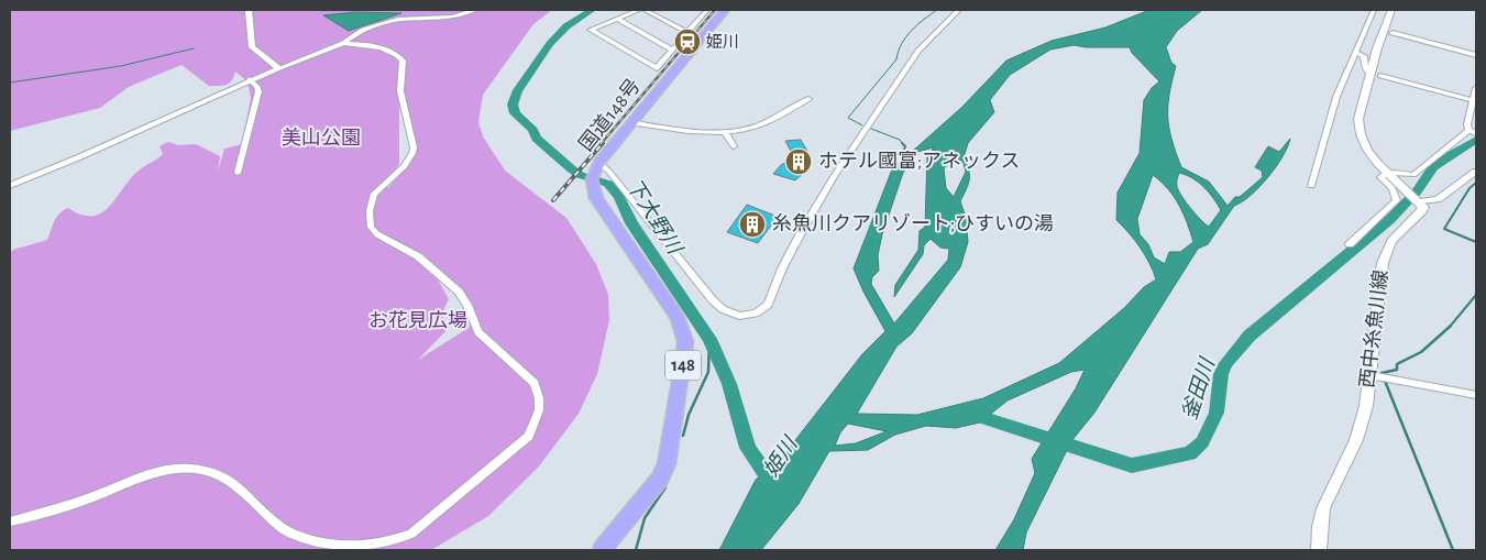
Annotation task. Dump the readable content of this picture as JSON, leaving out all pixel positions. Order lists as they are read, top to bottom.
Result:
{
  "streets": {
    "highway": ["国道148号", "148"],
    "main road": ["西中糸魚川線"]
  },
  "water": ["下大野川", "釜田川", "姫川"],
  "parks": ["美山公園", "お花見広場"],
  "places": {
    "station": ["姫川"],
    "building": ["ホテル國富;アネックス", "糸魚川クアリゾート;ひすいの湯"]
  }
}
